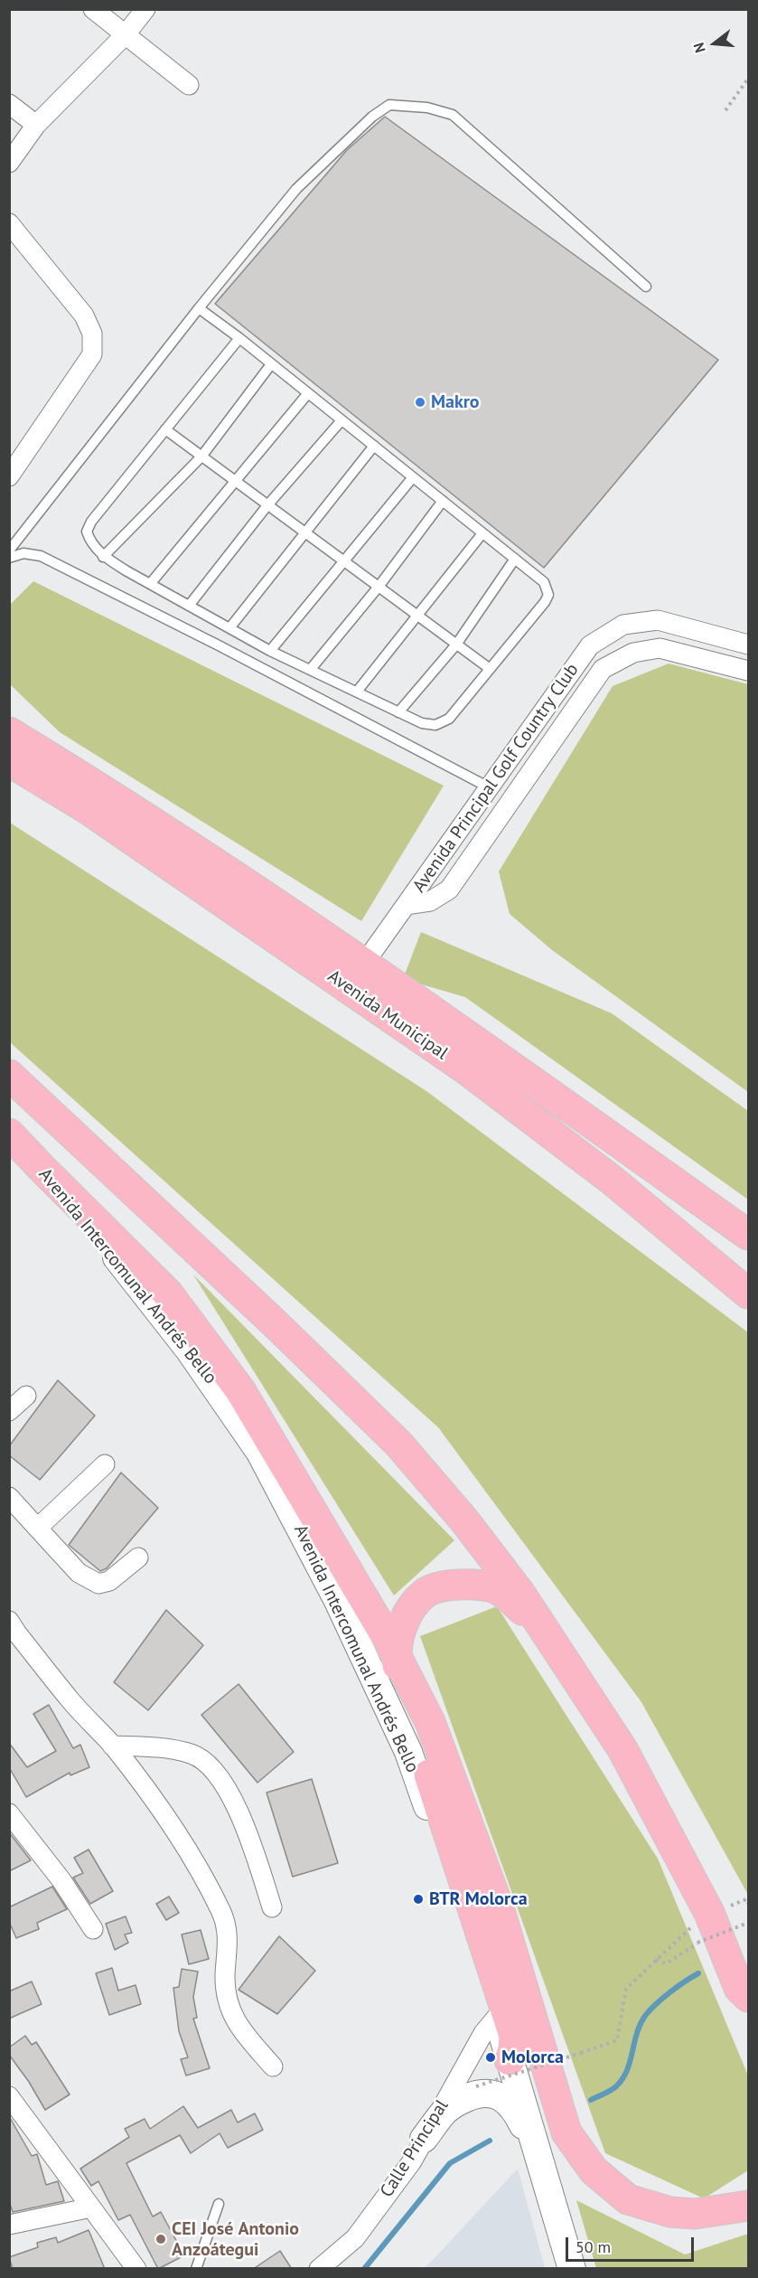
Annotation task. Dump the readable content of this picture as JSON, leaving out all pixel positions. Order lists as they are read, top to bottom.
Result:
{
  "streets": {
    "highway": ["Avenida Municipal"],
    "main road": ["Avenida Intercomunal Andrés Bello"],
    "street": ["Avenida Principal Golf Country Club", "Calle Principal"]
  },
  "crossings": [
    ["Avenida Intercomunal Andrés Bello", "Calle Principal"]
  ],
  "places": [
    "Makro",
    "BTR Molorca",
    "Molorca",
    "CEI José Antonio Anzoátegui"
  ],
  "scale_bar": "50 m",
  "north": "left"
}
